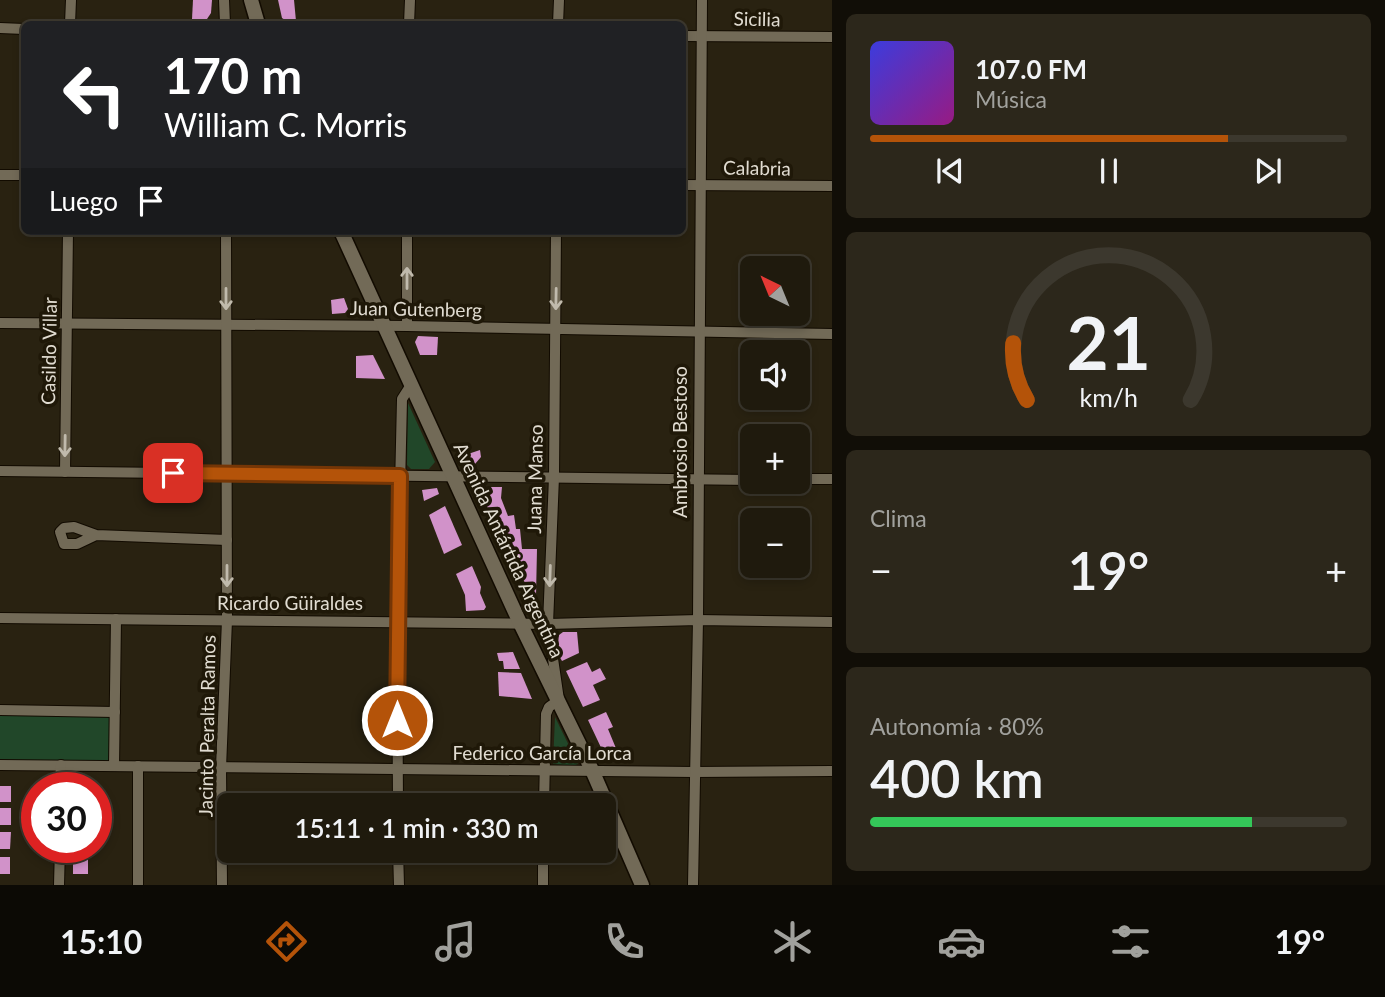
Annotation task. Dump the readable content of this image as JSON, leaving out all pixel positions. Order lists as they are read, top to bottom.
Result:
{
  "streets": {
    "main road": ["Avenida Antártida Argentina"],
    "street": [
      "Sicilia",
      "Calabria",
      "Juan Gutenberg",
      "Casildo Villar",
      "Ambrosio Bestoso",
      "Juana Manso",
      "Ricardo Güiraldes",
      "Jacinto Peralta Ramos",
      "Federico García Lorca"
    ]
  },
  "crossings": [
    ["Sicilia", "Ambrosio Bestoso"],
    ["Calabria", "Ambrosio Bestoso"],
    ["Juan Gutenberg", "Casildo Villar"],
    ["Juan Gutenberg", "Ambrosio Bestoso"],
    ["Juan Gutenberg", "Juana Manso"],
    ["Juan Gutenberg", "Avenida Antártida Argentina"],
    ["Juan Gutenberg", "Jacinto Peralta Ramos"],
    ["Ambrosio Bestoso", "Ricardo Güiraldes"],
    ["Ambrosio Bestoso", "Federico García Lorca"],
    ["Juana Manso", "Avenida Antártida Argentina"],
    ["Juana Manso", "Ricardo Güiraldes"],
    ["Avenida Antártida Argentina", "Ricardo Güiraldes"],
    ["Avenida Antártida Argentina", "Federico García Lorca"],
    ["Ricardo Güiraldes", "Jacinto Peralta Ramos"],
    ["Jacinto Peralta Ramos", "Federico García Lorca"]
  ],
  "one_way": ["Casildo Villar", "Juana Manso"],
  "north": "top left",
  "page": {
    "turn": ["170 m", "William C. Morris"],
    "song": ["107.0 FM", "Música"],
    "then": "Luego",
    "map_buttons": ["+", "−"],
    "tile": [
      "Clima",
      ["Autonomía · 80%", "400 km"]
    ],
    "heat": ["−", "19°", "+"],
    "limit": "30",
    "trip": "15:11 · 1 min · 330 m",
    "tabs": ["15:10", "19°"],
    "gauge": ["21", "km/h"]
  }
}
